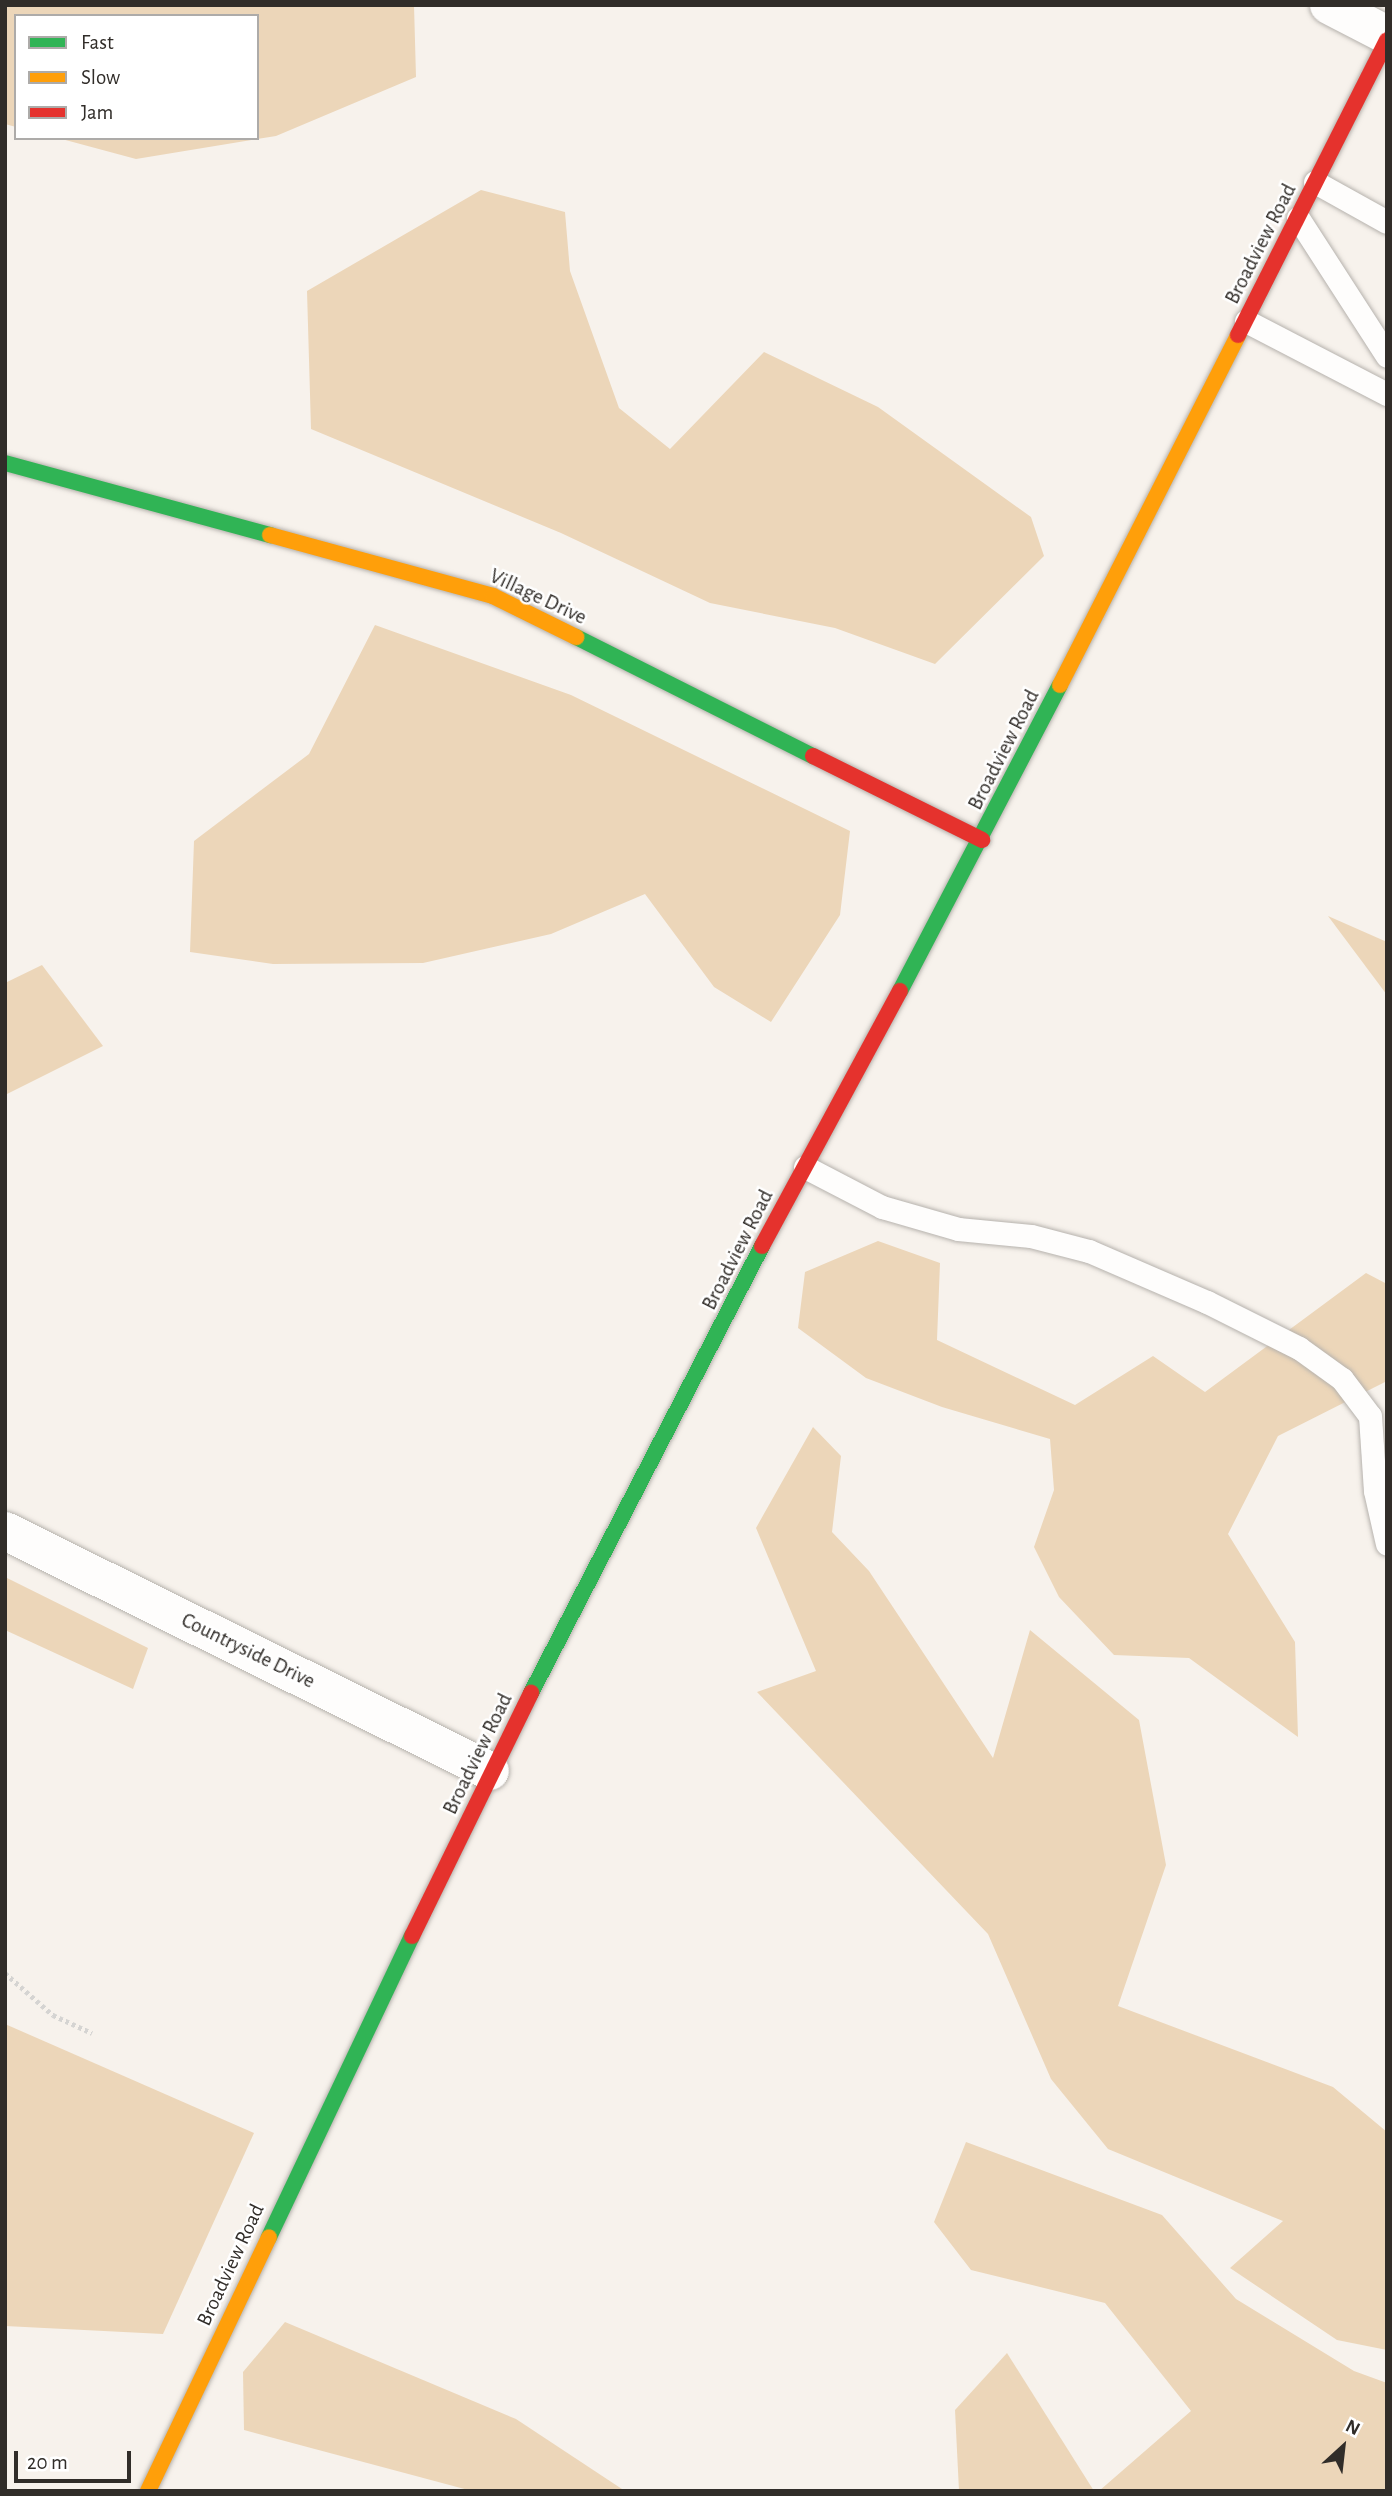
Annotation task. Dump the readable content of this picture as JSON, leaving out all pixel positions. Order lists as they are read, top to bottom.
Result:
{
  "streets": {
    "main road": ["Broadview Road", "Village Drive"],
    "street": ["Countryside Drive"]
  },
  "crossings": [
    ["Broadview Road", "Village Drive"],
    ["Broadview Road", "Countryside Drive"]
  ],
  "legend": ["Fast", "Slow", "Jam"],
  "scale_bar": "20 m",
  "north": "top right"
}
